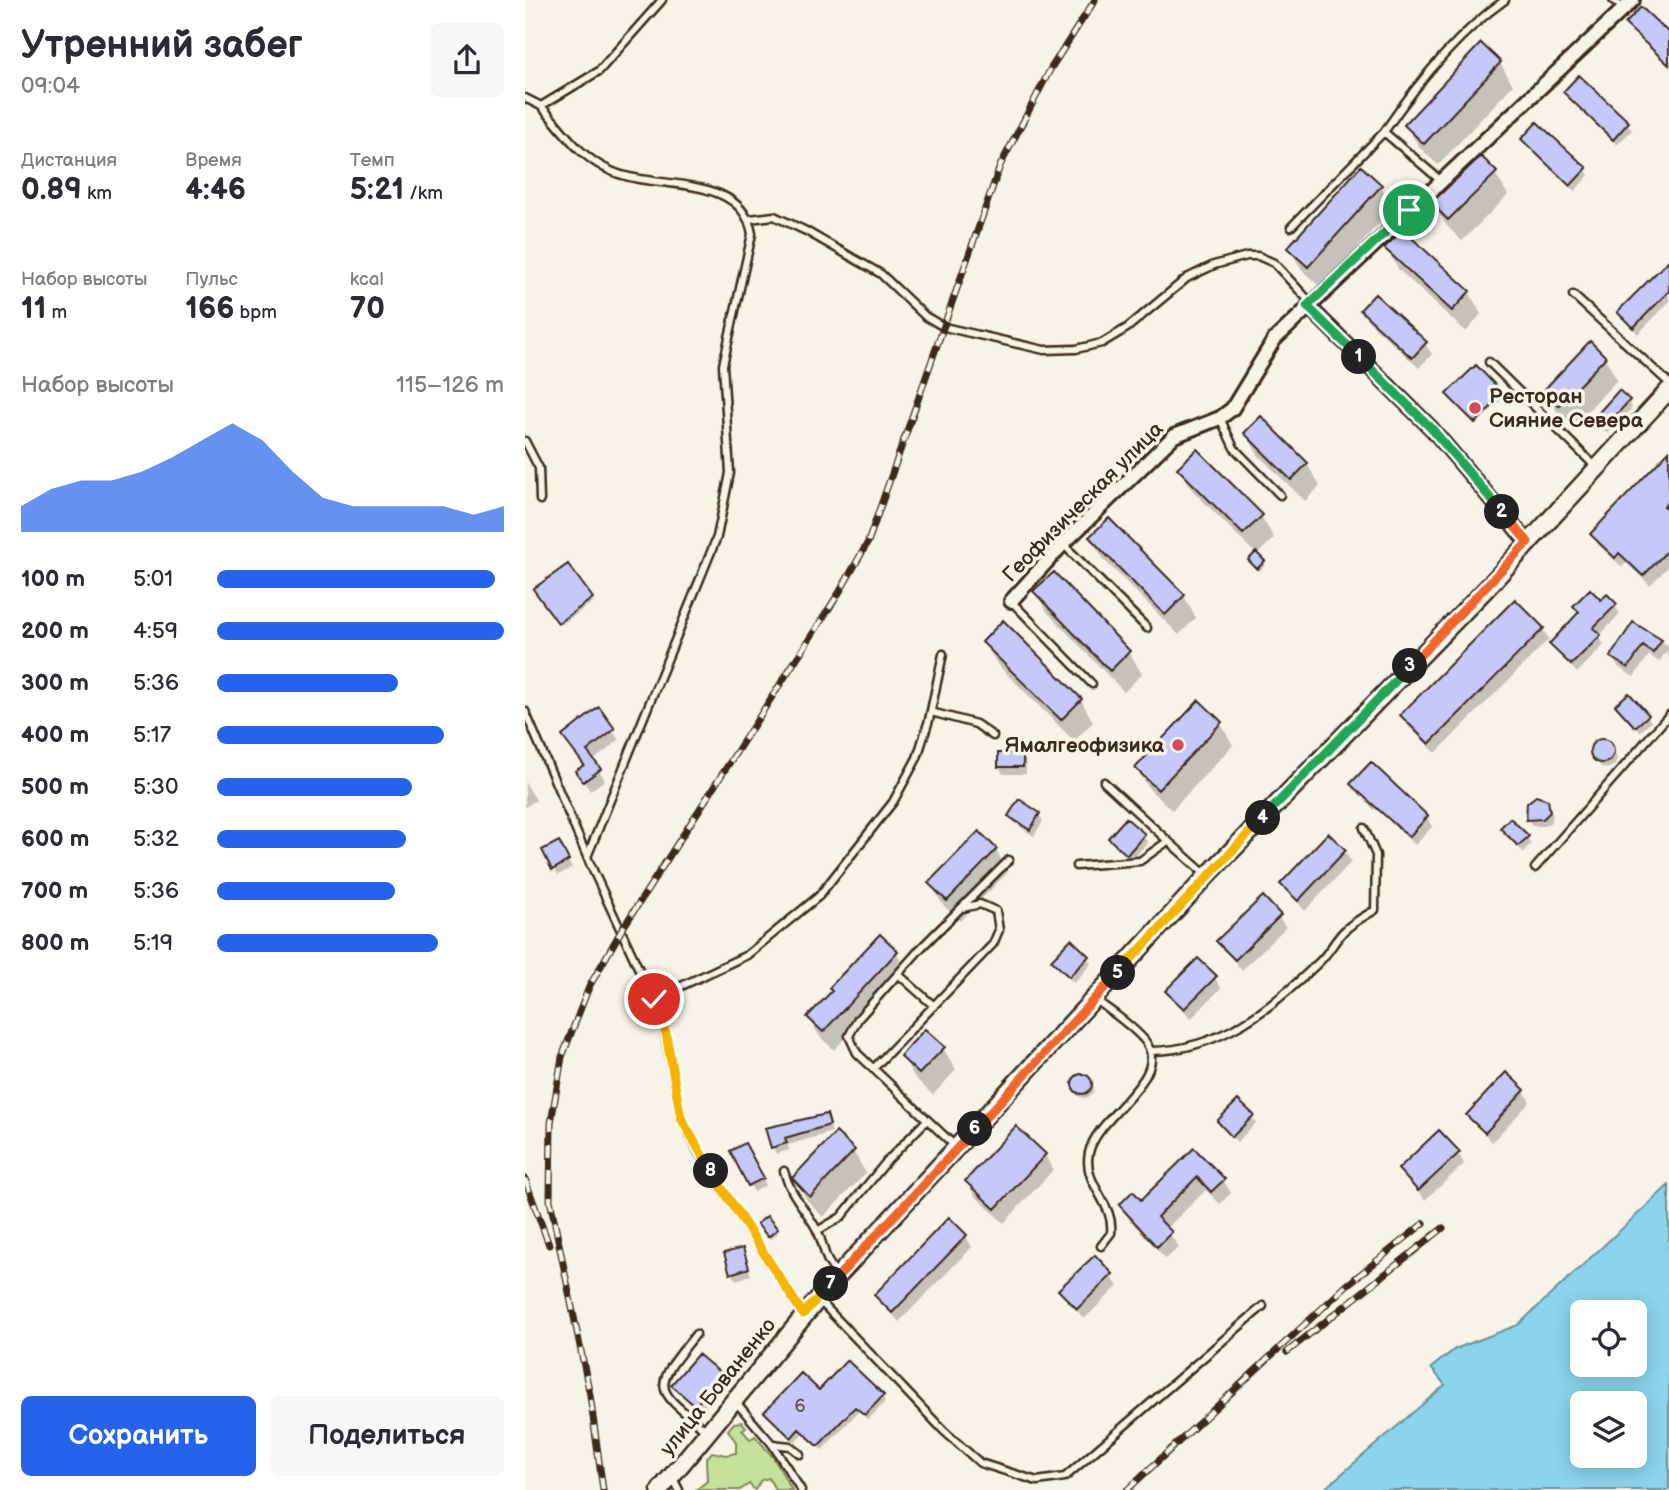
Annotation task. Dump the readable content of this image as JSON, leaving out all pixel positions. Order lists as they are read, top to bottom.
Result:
{
  "streets": {
    "street": ["Геофизическая улица", "улица Бованенко"]
  },
  "places": ["Ресторан Сияние Севера", "Ямалгеофизика"],
  "house_numbers": ["6"],
  "page": {
    "heading": ["Утренний забег", "09:04"],
    "stats": [
      ["Дистанция", "0.89 km"],
      ["Время", "4:46"],
      ["Темп", "5:21 /km"],
      ["Набор высоты", "11 m"],
      ["Пульс", "166 bpm"],
      ["kcal", "70"]
    ],
    "pins": [
      "1",
      "2",
      "3",
      "4",
      "5",
      "6",
      "8",
      "7"
    ],
    "chart": ["Набор высоты", "115–126 m"],
    "list": [
      {
        "name": "100 m",
        "note": "5:01"
      },
      {
        "name": "200 m",
        "note": "4:59"
      },
      {
        "name": "300 m",
        "note": "5:36"
      },
      {
        "name": "400 m",
        "note": "5:17"
      },
      {
        "name": "500 m",
        "note": "5:30"
      },
      {
        "name": "600 m",
        "note": "5:32"
      },
      {
        "name": "700 m",
        "note": "5:36"
      },
      {
        "name": "800 m",
        "note": "5:19"
      }
    ],
    "buttons": ["Сохранить", "Поделиться"]
  }
}
